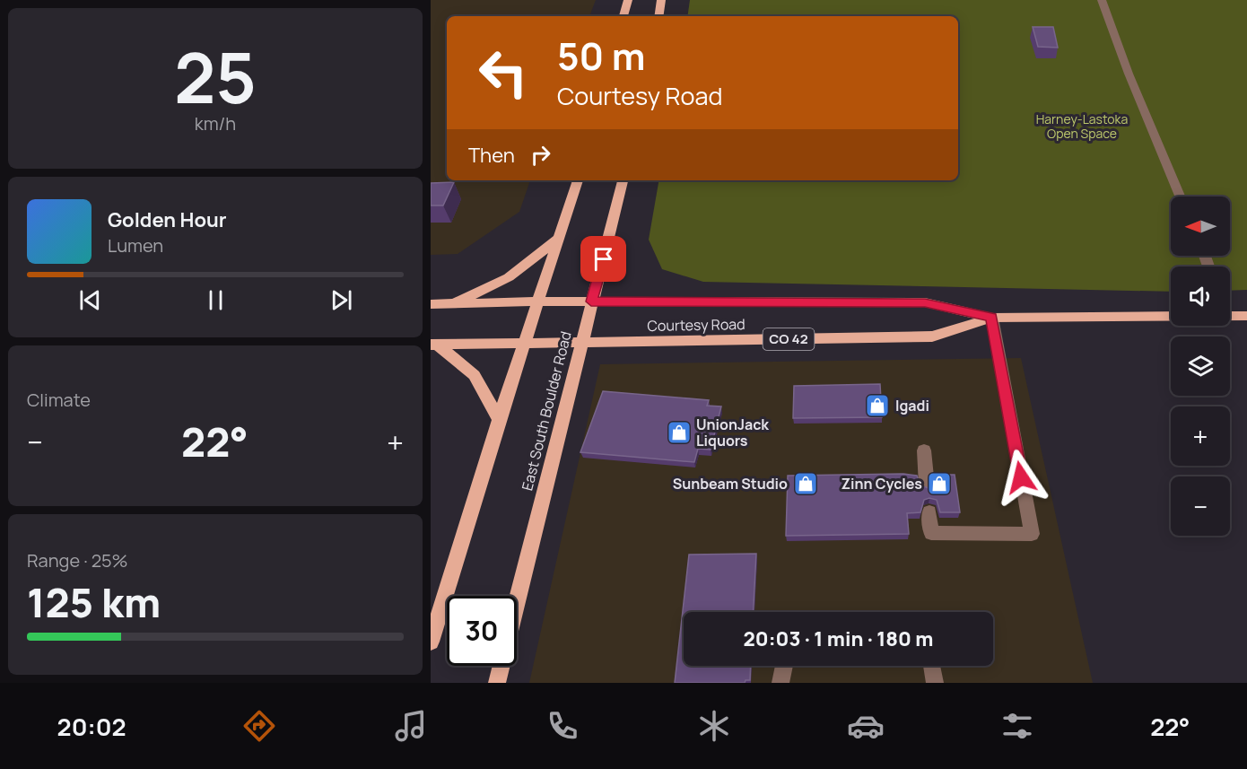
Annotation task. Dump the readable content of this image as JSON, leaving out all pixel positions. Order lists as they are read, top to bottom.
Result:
{
  "streets": {
    "main road": ["Courtesy Road", "CO 42", "East South Boulder Road"]
  },
  "crossings": [
    ["Courtesy Road", "East South Boulder Road"]
  ],
  "parks": ["Harney-Lastoka Open Space"],
  "places": {
    "shop": [
      "Igadi",
      "UnionJack Liquors",
      "Sunbeam Studio",
      "Zinn Cycles"
    ]
  },
  "north": "left",
  "page": {
    "tile": [
      ["25", "km/h"],
      "Climate",
      ["Range · 25%", "125 km"]
    ],
    "turn": ["50 m", "Courtesy Road"],
    "then": "Then",
    "map_buttons": ["+", "−"],
    "song": ["Golden Hour", "Lumen"],
    "heat": ["−", "22°", "+"],
    "limit": "30",
    "trip": "20:03 · 1 min · 180 m",
    "tabs": ["20:02", "22°"]
  }
}
